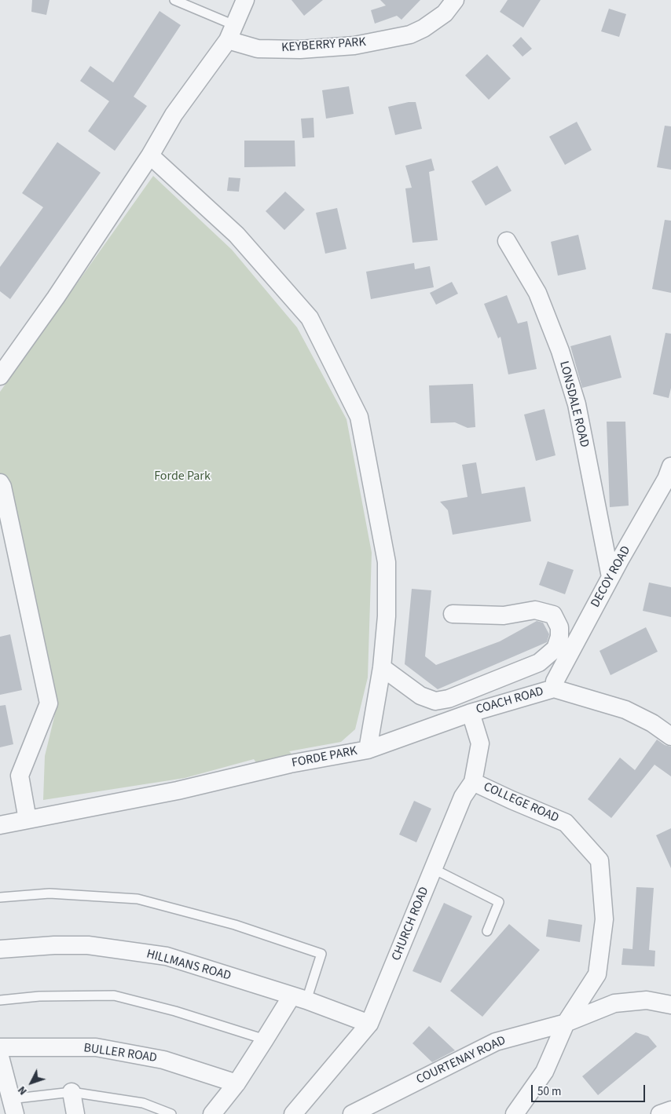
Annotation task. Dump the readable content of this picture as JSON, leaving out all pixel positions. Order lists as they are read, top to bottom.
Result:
{
  "streets": {
    "street": [
      "KEYBERRY PARK",
      "LONSDALE ROAD",
      "DECOY ROAD",
      "COACH ROAD",
      "FORDE PARK",
      "COLLEGE ROAD",
      "CHURCH ROAD",
      "HILLMANS ROAD",
      "BULLER ROAD",
      "COURTENAY ROAD"
    ]
  },
  "crossings": [
    ["LONSDALE ROAD", "DECOY ROAD"],
    ["DECOY ROAD", "COACH ROAD"],
    ["COACH ROAD", "FORDE PARK"],
    ["COACH ROAD", "CHURCH ROAD"],
    ["COLLEGE ROAD", "CHURCH ROAD"],
    ["COLLEGE ROAD", "COURTENAY ROAD"],
    ["CHURCH ROAD", "HILLMANS ROAD"]
  ],
  "parks": ["Forde Park"],
  "scale_bar": "50 m",
  "north": "bottom left"
}
